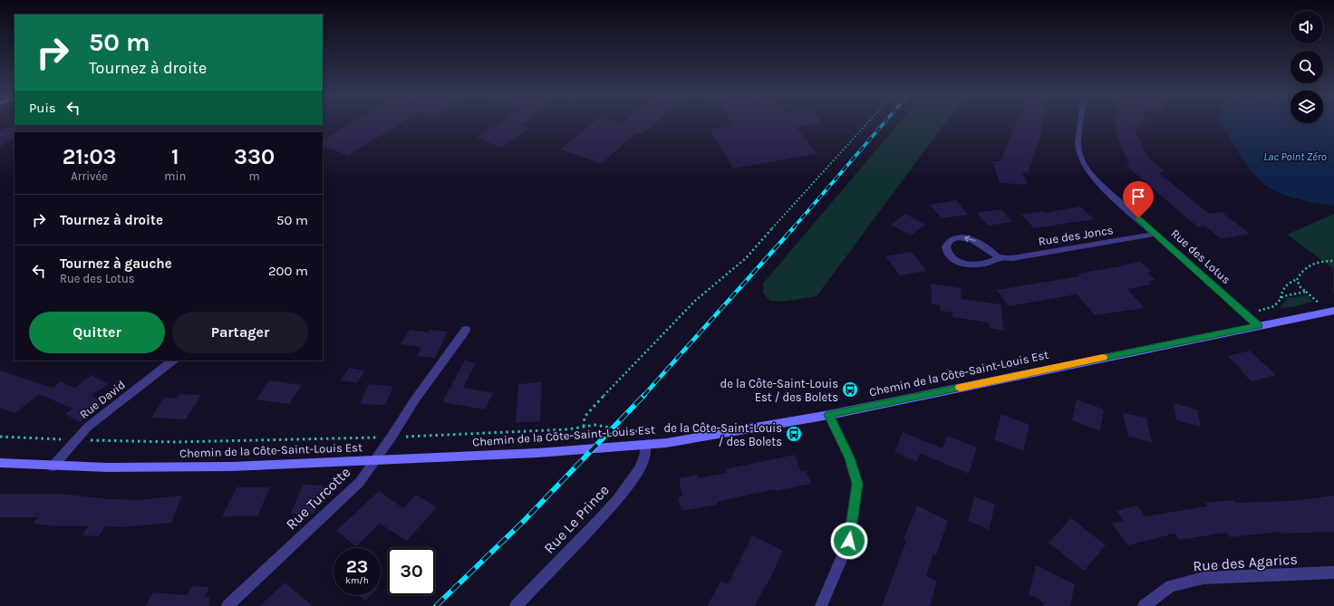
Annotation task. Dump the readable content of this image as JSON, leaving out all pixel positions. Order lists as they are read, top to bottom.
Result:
{
  "streets": {
    "street": [
      "Rue des Joncs",
      "Rue des Lotus",
      "Chemin de la Côte-Saint-Louis Est",
      "Rue David",
      "Rue Turcotte",
      "Rue Le Prince",
      "Rue des Agarics"
    ]
  },
  "crossings": [
    ["Rue des Joncs", "Rue des Lotus"],
    ["Rue des Lotus", "Chemin de la Côte-Saint-Louis Est"],
    ["Chemin de la Côte-Saint-Louis Est", "Rue David"],
    ["Chemin de la Côte-Saint-Louis Est", "Rue Turcotte"],
    ["Chemin de la Côte-Saint-Louis Est", "Rue Le Prince"]
  ],
  "water": ["Lac Point Zéro"],
  "places": {
    "bus stop": ["de la Côte-Saint-Louis Est / des Bolets", "de la Côte-Saint-Louis / des Bolets"]
  },
  "page": {
    "turn": ["50 m", "Tournez à droite"],
    "then": "Puis",
    "eta": [
      "21:03",
      "Arrivée",
      "1",
      "min",
      "330",
      "m"
    ],
    "list": [
      {
        "name": "Tournez à droite",
        "value": "50 m"
      },
      {
        "name": "Tournez à gauche",
        "note": "Rue des Lotus",
        "value": "200 m"
      }
    ],
    "buttons": ["Quitter", "Partager"],
    "speed": "23 km/h",
    "limit": "30"
  }
}
